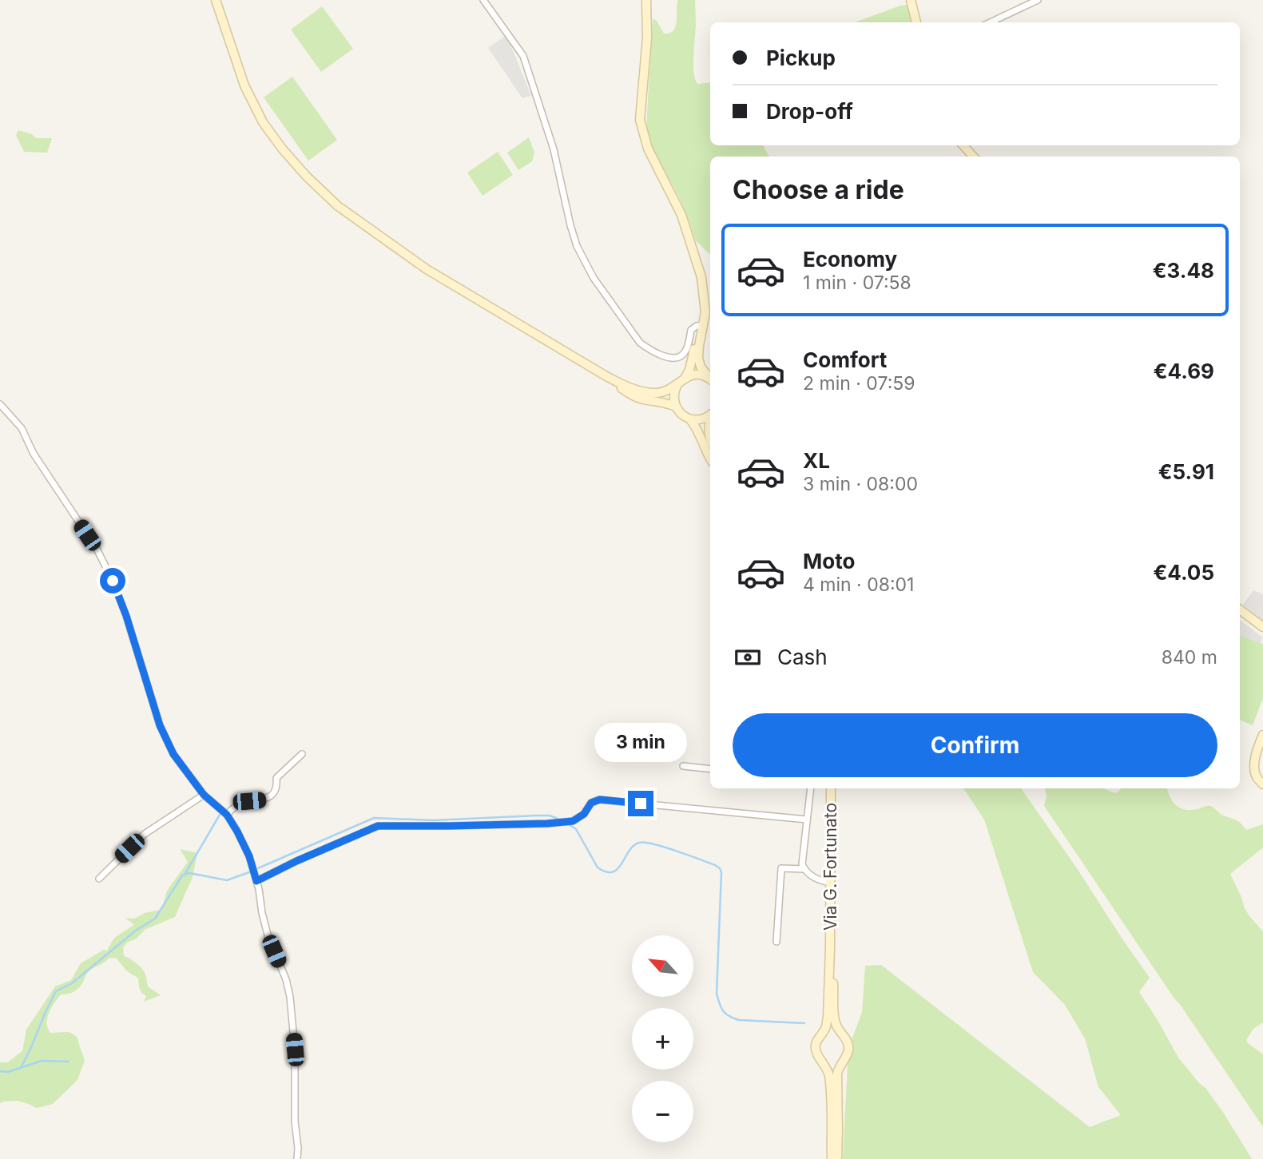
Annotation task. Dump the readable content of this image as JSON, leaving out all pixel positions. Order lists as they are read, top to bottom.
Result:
{
  "streets": {
    "main road": ["Via G. Fortunato"]
  },
  "north": "top left",
  "page": {
    "banner": ["Pickup", "Drop-off"],
    "heading": "Choose a ride",
    "list": [
      {
        "name": "Economy",
        "note": "1 min · 07:58",
        "value": "€3.48"
      },
      {
        "name": "Comfort",
        "note": "2 min · 07:59",
        "value": "€4.69"
      },
      {
        "name": "XL",
        "note": "3 min · 08:00",
        "value": "€5.91"
      },
      {
        "name": "Moto",
        "note": "4 min · 08:01",
        "value": "€4.05"
      }
    ],
    "pay": ["Cash", "840 m"],
    "buttons": "Confirm",
    "bubble": "3 min",
    "map_buttons": ["+", "−"]
  }
}
